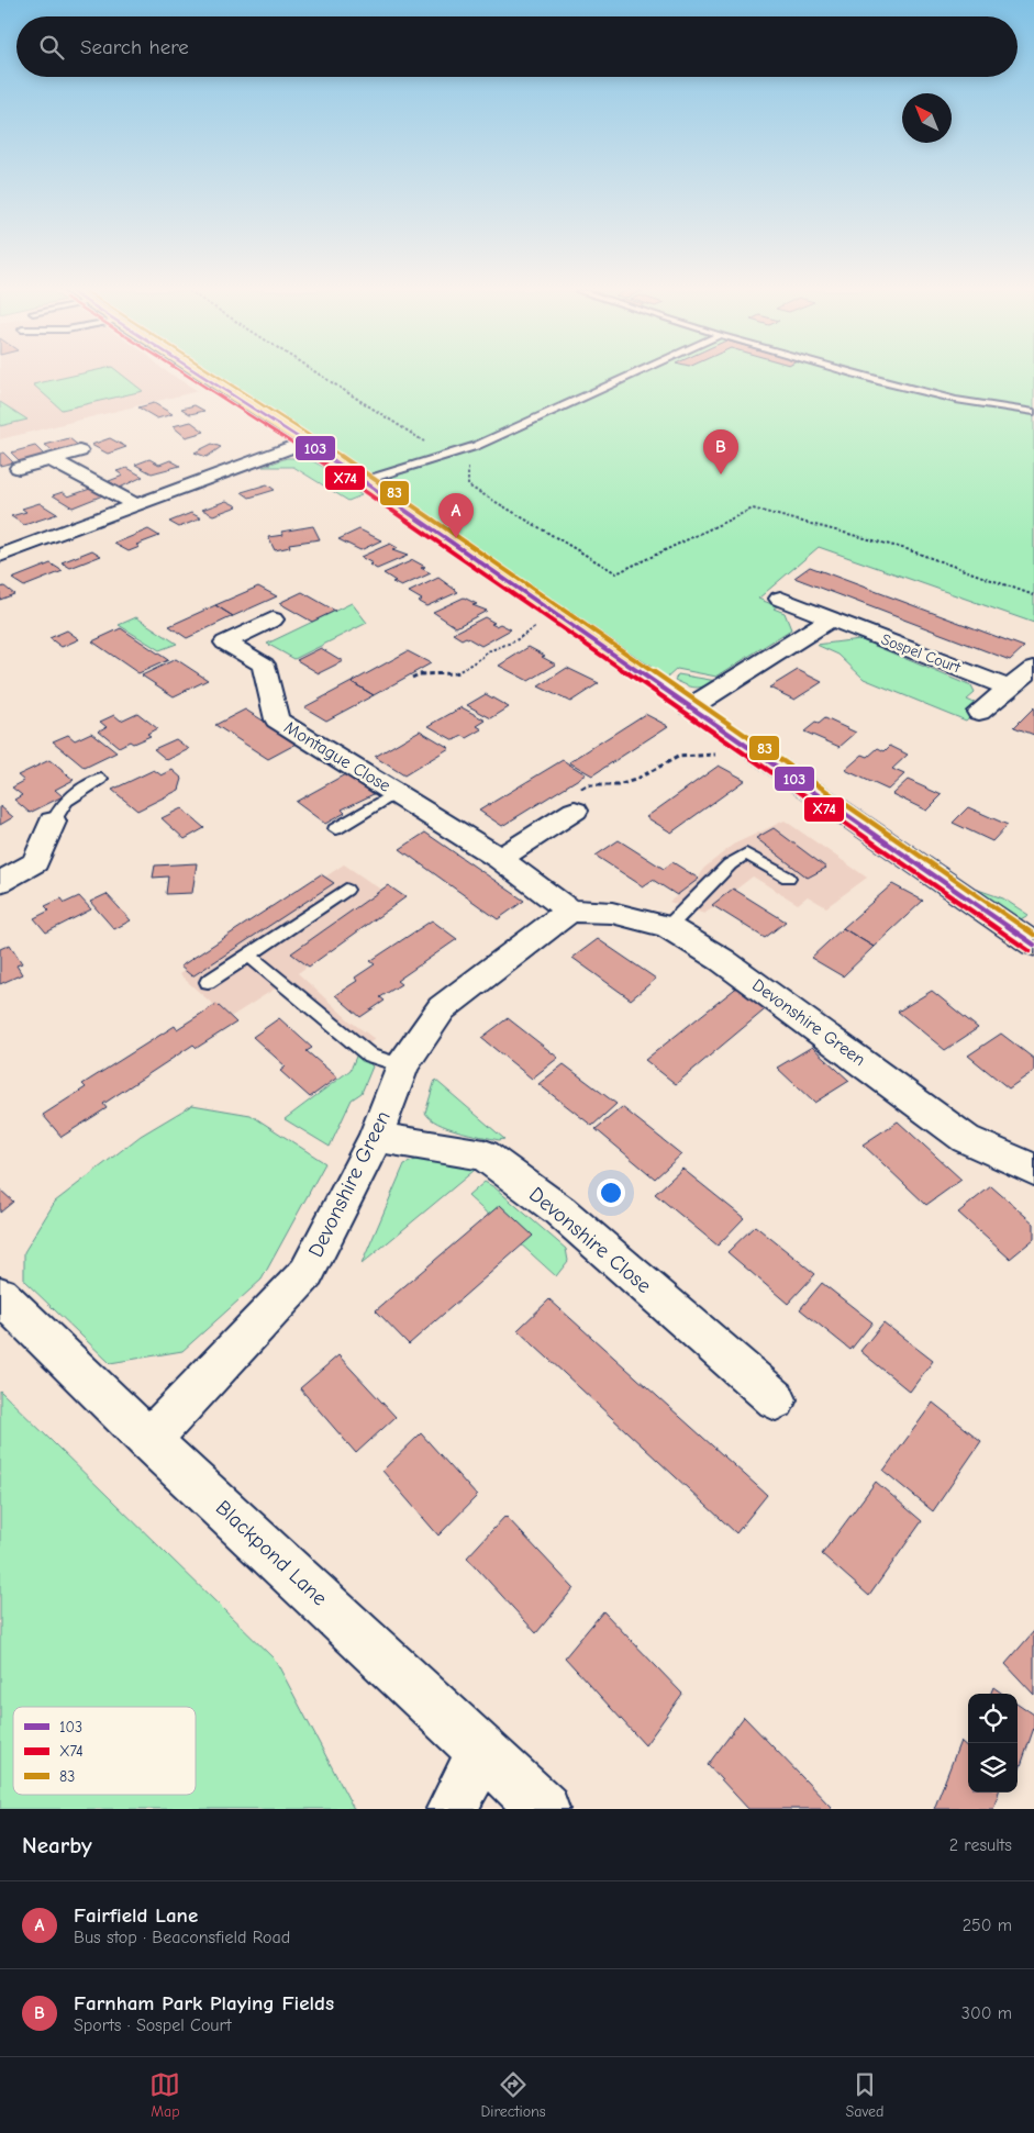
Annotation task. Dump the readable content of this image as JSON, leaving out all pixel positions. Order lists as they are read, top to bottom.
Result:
{
  "streets": {
    "street": [
      "Sospel Court",
      "Montague Close",
      "Devonshire Green",
      "Devonshire Close",
      "Blackpond Lane"
    ]
  },
  "crossings": [
    ["Devonshire Green", "Devonshire Close"],
    ["Devonshire Green", "Blackpond Lane"]
  ],
  "lines": ["transit line 103", "transit line X74", "transit line 83"],
  "legend": ["103", "X74", "83"],
  "north": "top left",
  "page": {
    "search": "Search here",
    "pins": ["B", "A"],
    "heading": ["Nearby", "2 results"],
    "list": [
      {
        "mark": "A",
        "name": "Fairfield Lane",
        "note": "Bus stop · Beaconsfield Road",
        "value": "250 m"
      },
      {
        "mark": "B",
        "name": "Farnham Park Playing Fields",
        "note": "Sports · Sospel Court",
        "value": "300 m"
      }
    ],
    "nav": ["Map", "Directions", "Saved"]
  }
}
